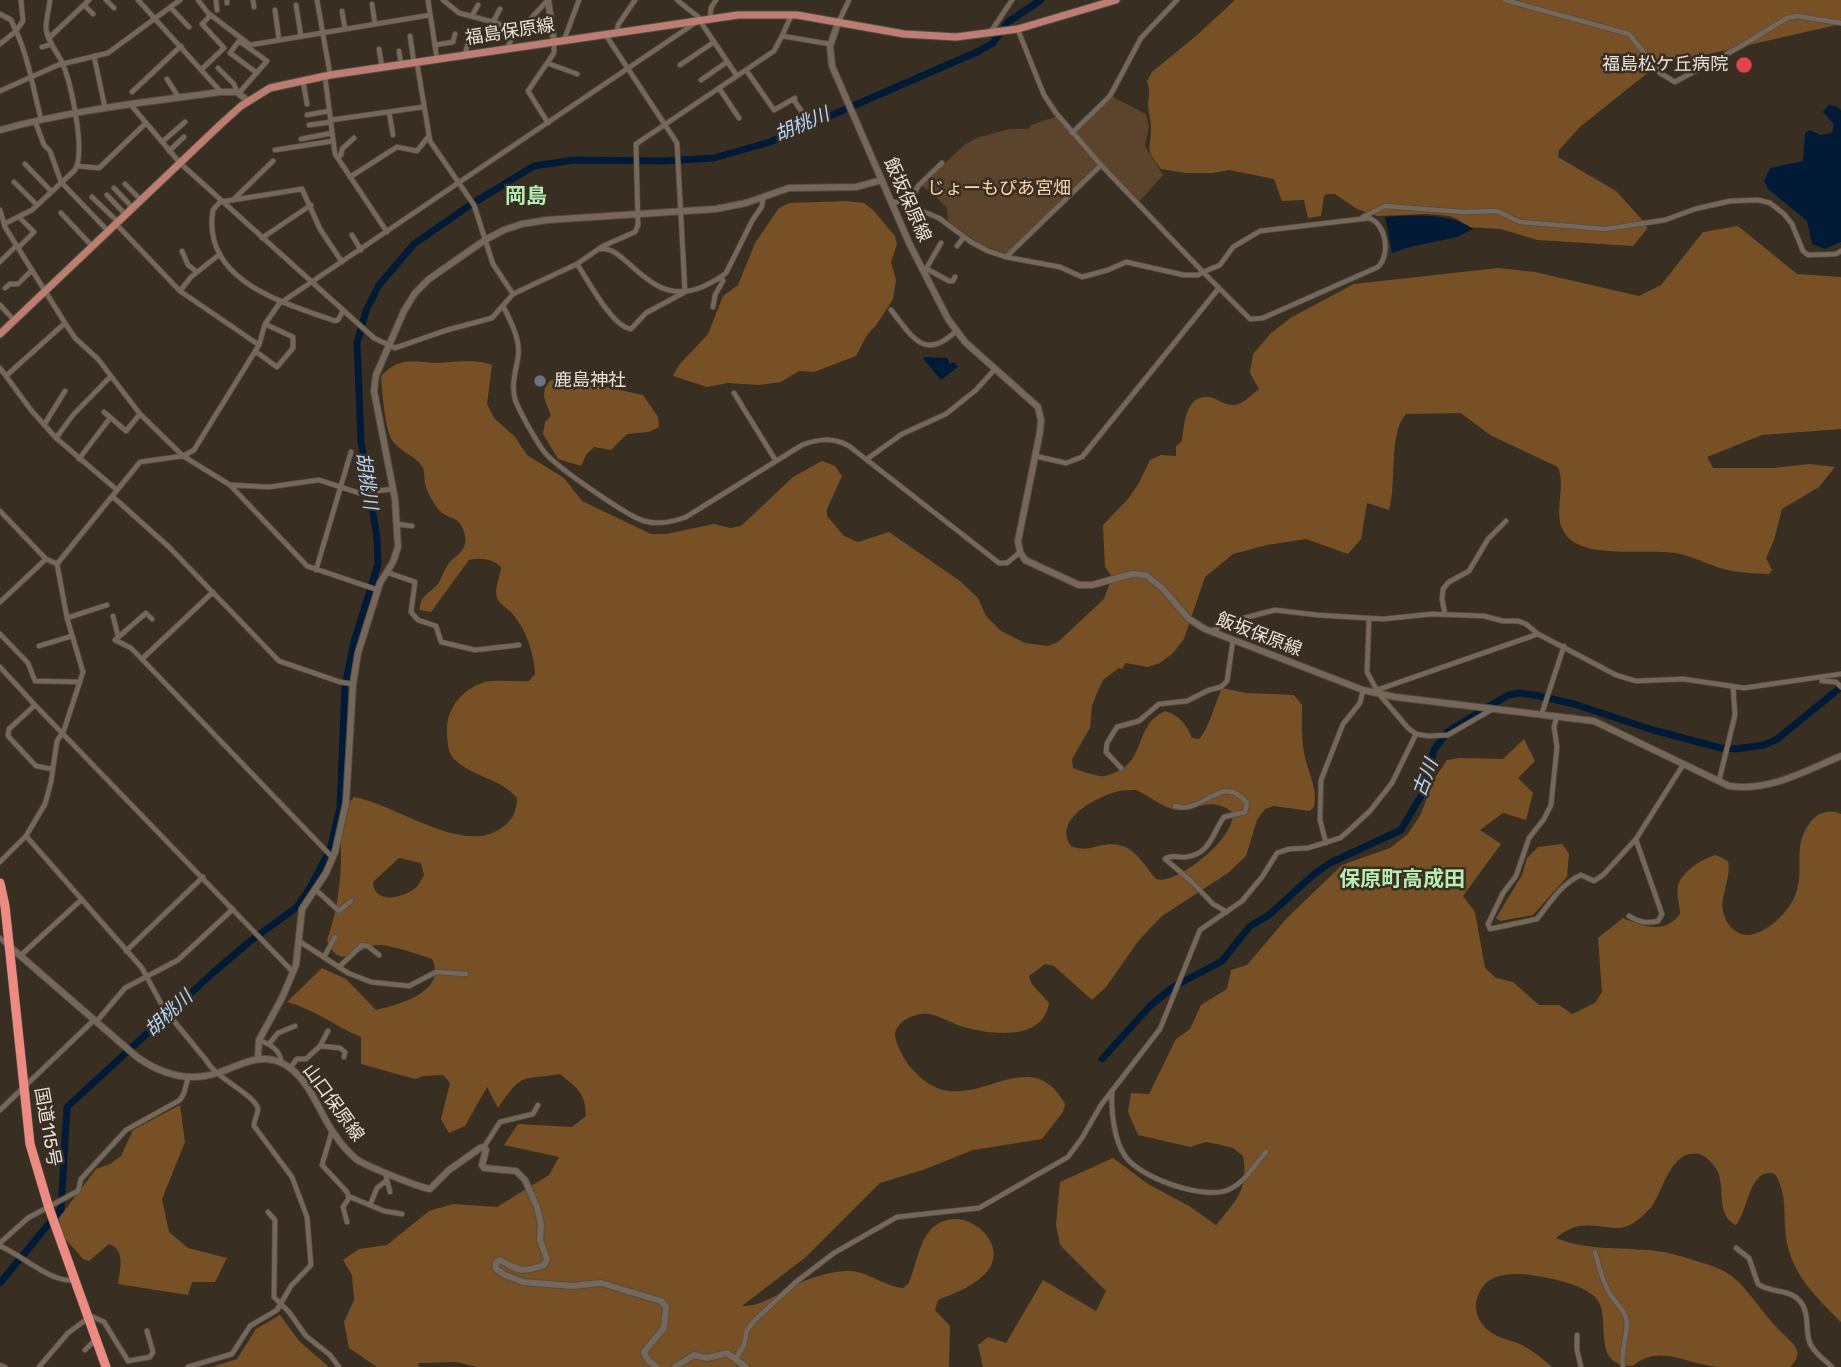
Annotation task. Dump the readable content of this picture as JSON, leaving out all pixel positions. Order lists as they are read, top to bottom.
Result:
{
  "streets": {
    "highway": ["国道115号"],
    "main road": ["福島保原線", "飯坂保原線", "山口保原線"]
  },
  "districts": ["岡島", "保原町高成田"],
  "water": ["胡桃川", "古川"],
  "parks": ["じょーもぴあ宮畑"],
  "places": ["福島松ケ丘病院", "鹿島神社"]
}
